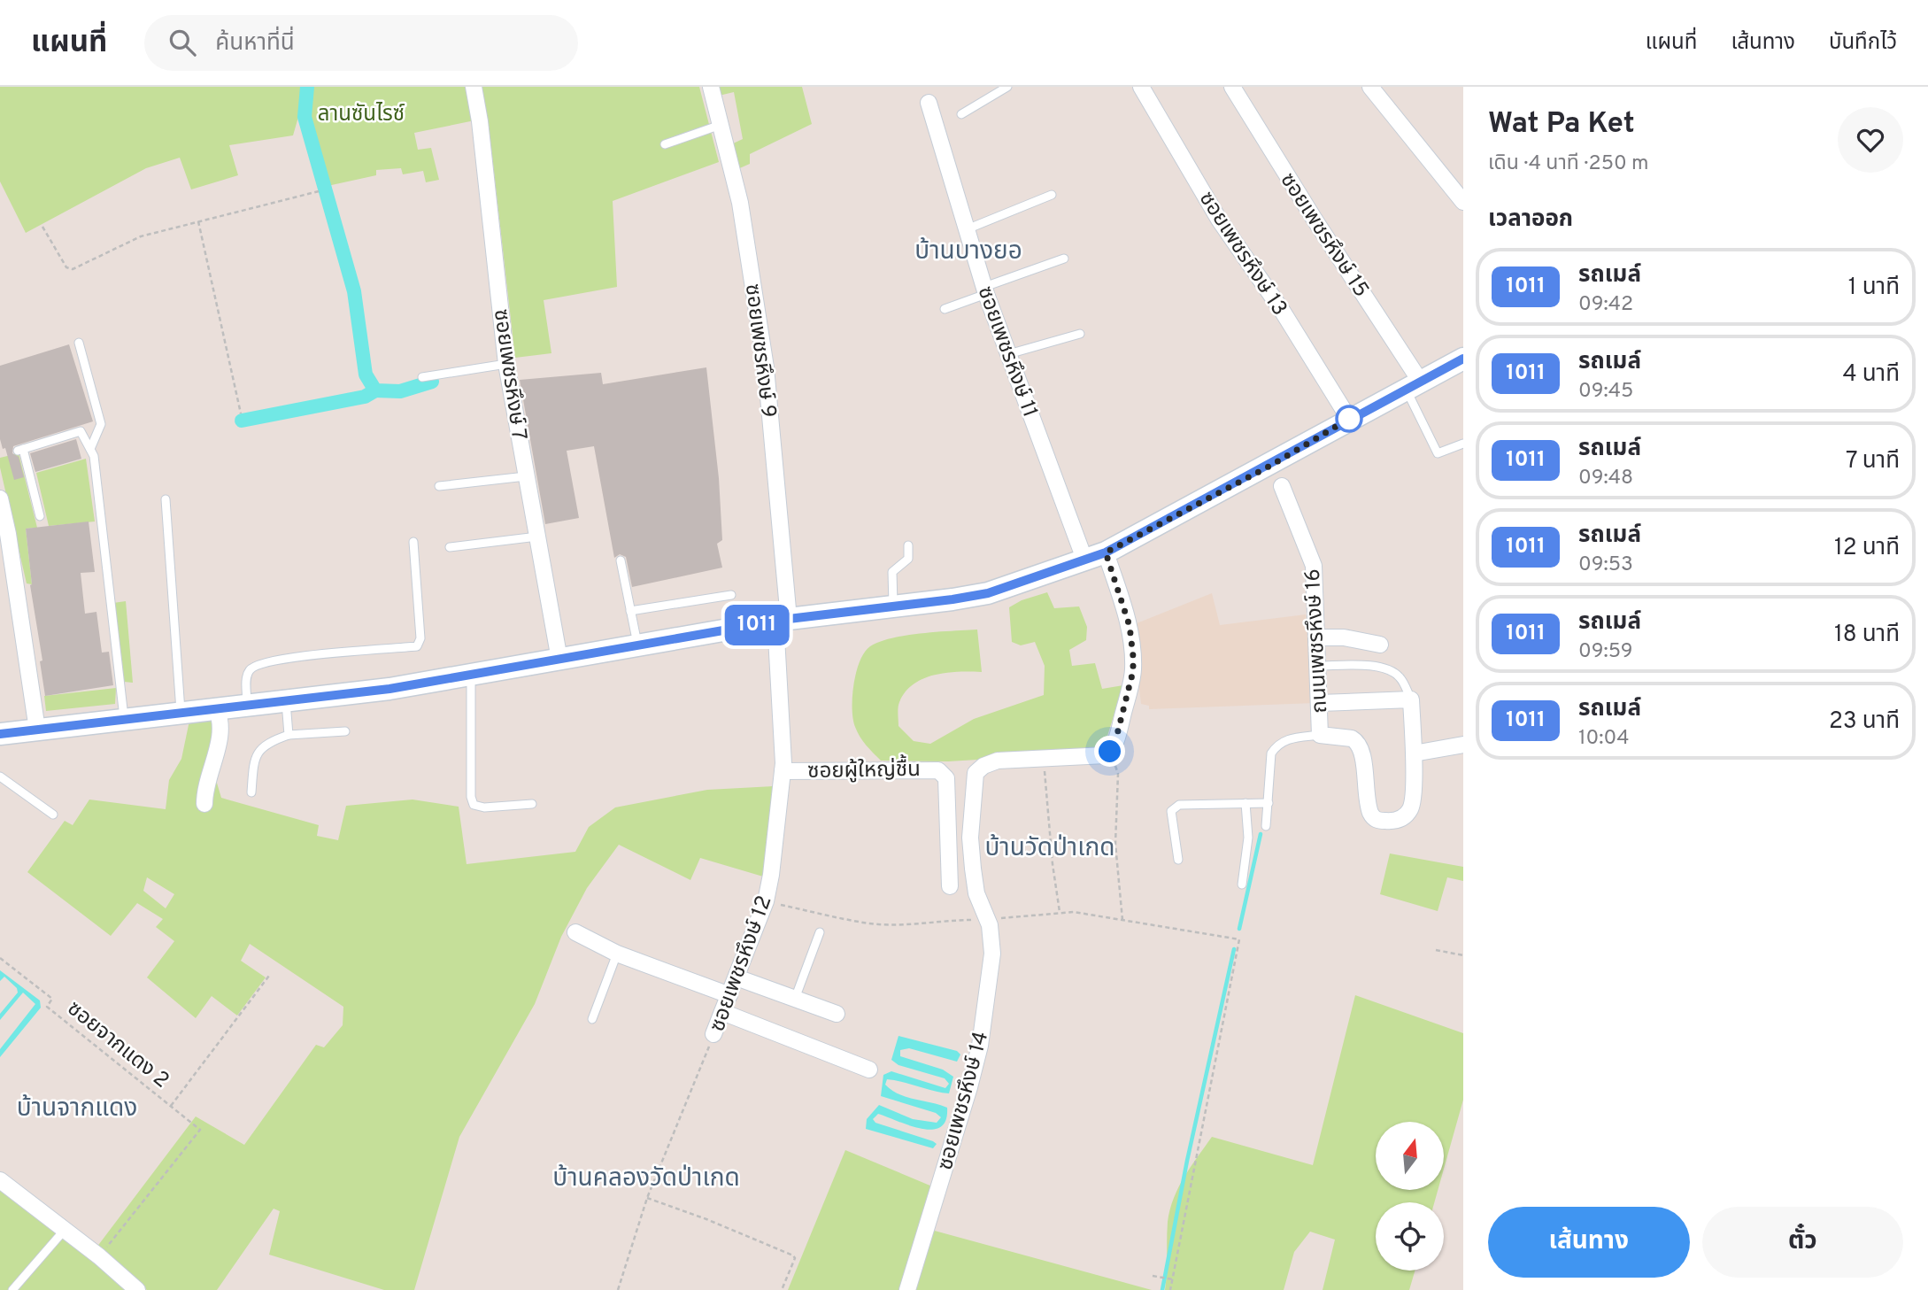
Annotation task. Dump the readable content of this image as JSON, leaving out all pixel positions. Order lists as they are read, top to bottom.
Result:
{
  "streets": {
    "street": [
      "ซอยเพชรหึงษ์ 15",
      "ซอยเพชรหึงษ์ 13",
      "ซอยเพชรหึงษ์ 9",
      "ซอยเพชรหึงษ์ 11",
      "ซอยเพชรหึงษ์ 7",
      "ถนนเพชรหึงษ์ 16",
      "ซอยผู้ใหญ่ชื้น",
      "ซอยเพชรหึงษ์ 12",
      "ซอยเพชรหึงษ์ 14"
    ],
    "path": ["ซอยจากแดง 2"]
  },
  "crossings": [
    ["ซอยเพชรหึงษ์ 9", "ซอยเพชรหึงษ์ 12"],
    ["ซอยผู้ใหญ่ชื้น", "ซอยเพชรหึงษ์ 12"]
  ],
  "districts": [
    "บ้านบางยอ",
    "บ้านวัดป่าเกด",
    "บ้านจากแดง",
    "บ้านคลองวัดป่าเกด"
  ],
  "parks": ["ลานซันไรซ์"],
  "lines": ["bus line 1011"],
  "north": "top",
  "page": {
    "header": "แผนที่",
    "search": "ค้นหาที่นี่",
    "nav": ["แผนที่", "เส้นทาง", "บันทึกไว้"],
    "on_map": "1011",
    "heading": [
      ["Wat Pa Ket", "เดิน · 4 นาที · 250 m"],
      "เวลาออก"
    ],
    "list": [
      {
        "mark": "1011",
        "name": "รถเมล์",
        "note": "09:42",
        "value": "1 นาที"
      },
      {
        "mark": "1011",
        "name": "รถเมล์",
        "note": "09:45",
        "value": "4 นาที"
      },
      {
        "mark": "1011",
        "name": "รถเมล์",
        "note": "09:48",
        "value": "7 นาที"
      },
      {
        "mark": "1011",
        "name": "รถเมล์",
        "note": "09:53",
        "value": "12 นาที"
      },
      {
        "mark": "1011",
        "name": "รถเมล์",
        "note": "09:59",
        "value": "18 นาที"
      },
      {
        "mark": "1011",
        "name": "รถเมล์",
        "note": "10:04",
        "value": "23 นาที"
      }
    ],
    "buttons": ["เส้นทาง", "ตั๋ว"]
  }
}
